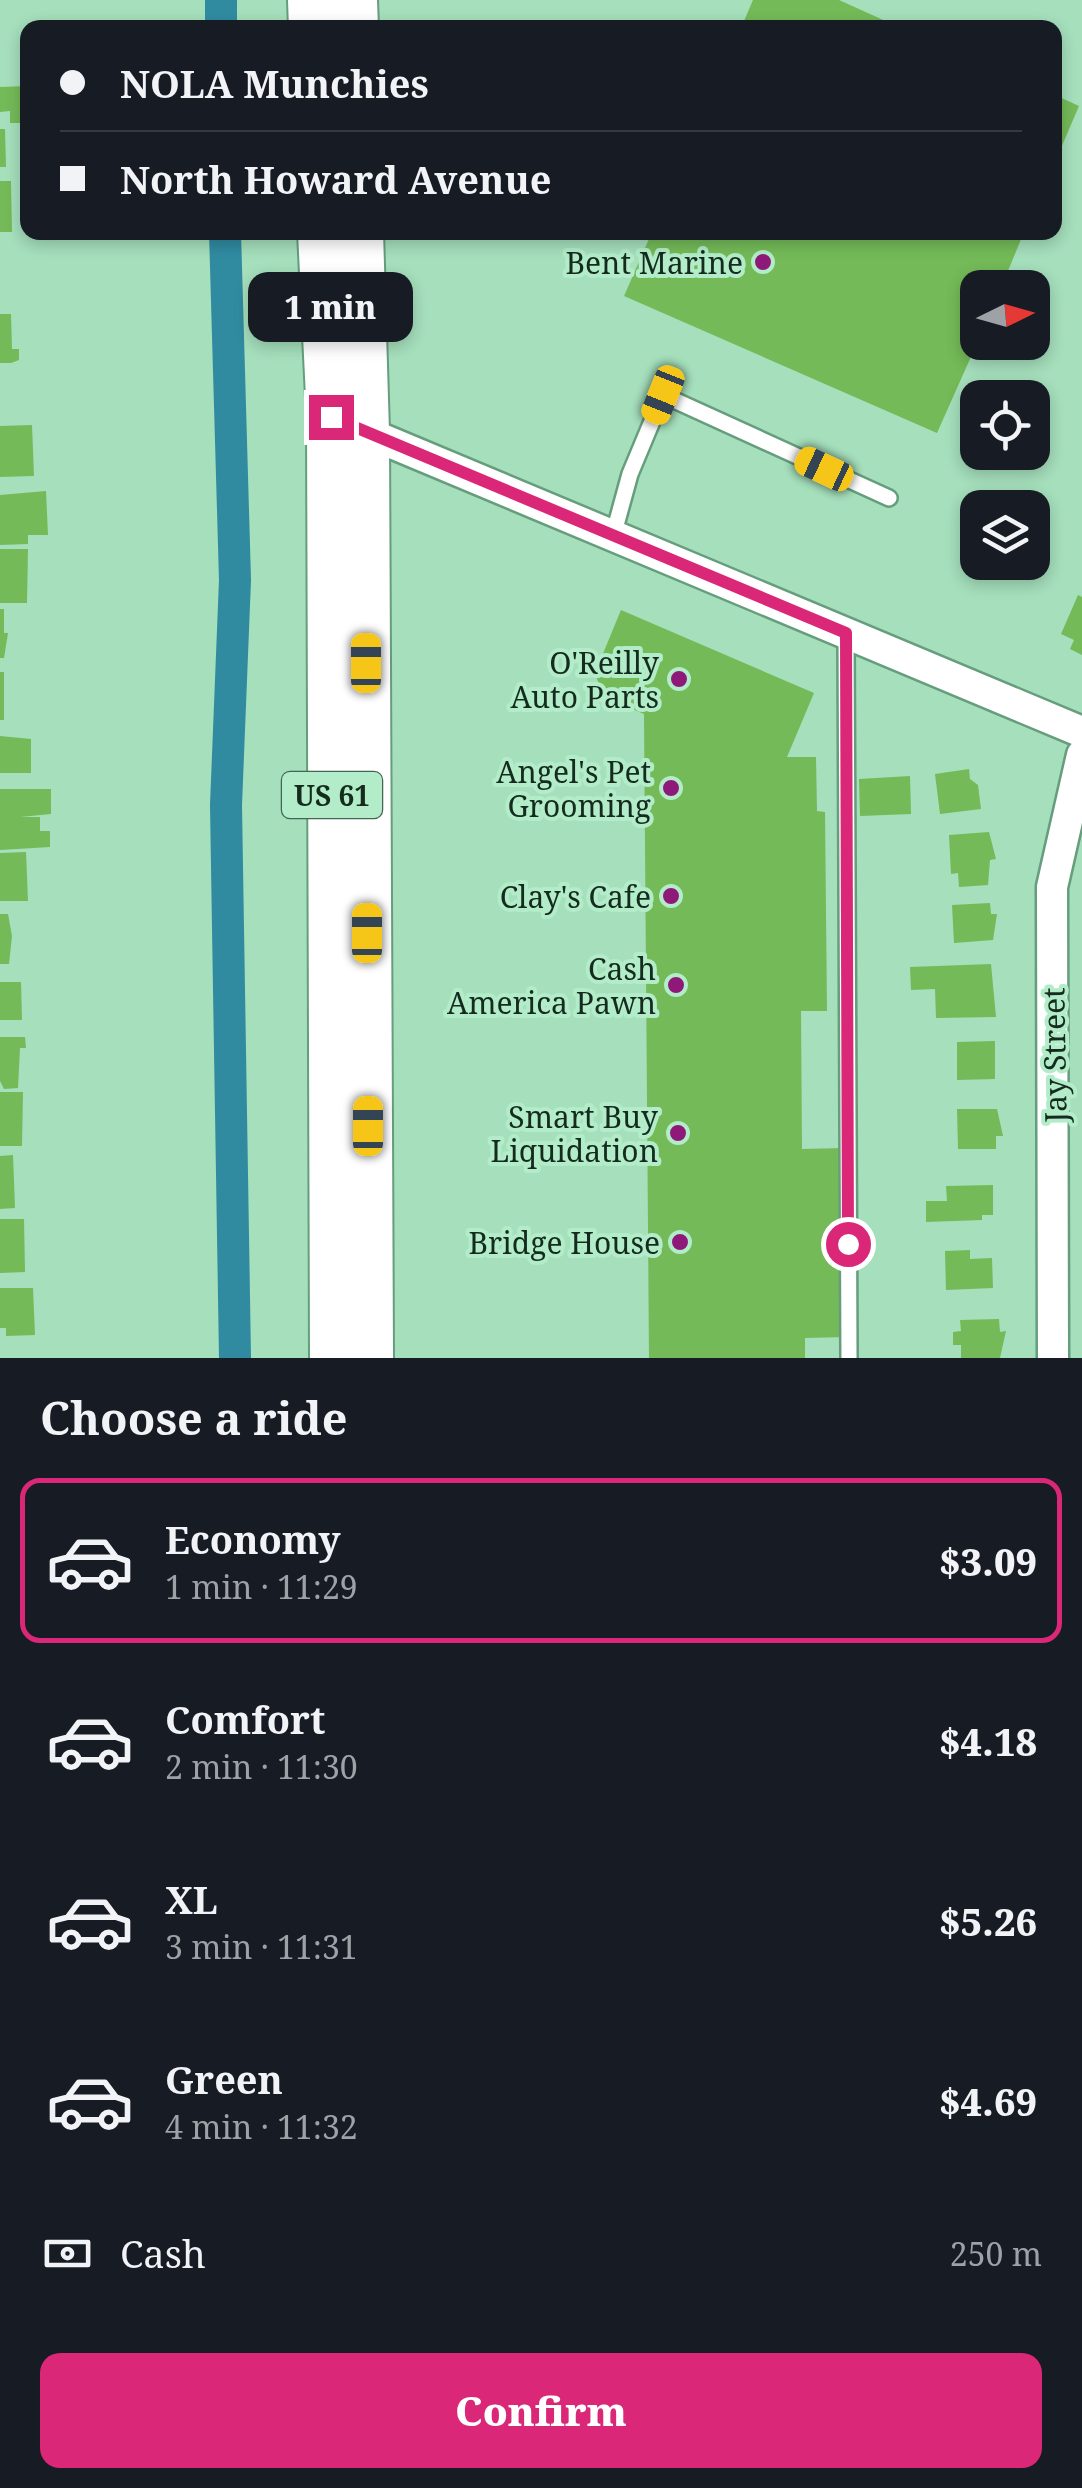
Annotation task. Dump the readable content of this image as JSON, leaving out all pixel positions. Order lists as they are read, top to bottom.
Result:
{
  "streets": {
    "highway": ["US 61"],
    "street": ["Jay Street"]
  },
  "places": [
    "Bent Marine",
    "O'Reilly Auto Parts",
    "Angel's Pet Grooming",
    "Clay's Cafe",
    "Cash America Pawn",
    "Smart Buy Liquidation",
    "Bridge House"
  ],
  "north": "right",
  "page": {
    "banner": ["NOLA Munchies", "North Howard Avenue"],
    "bubble": "1 min",
    "heading": "Choose a ride",
    "list": [
      {
        "name": "Economy",
        "note": "1 min · 11:29",
        "value": "$3.09"
      },
      {
        "name": "Comfort",
        "note": "2 min · 11:30",
        "value": "$4.18"
      },
      {
        "name": "XL",
        "note": "3 min · 11:31",
        "value": "$5.26"
      },
      {
        "name": "Green",
        "note": "4 min · 11:32",
        "value": "$4.69"
      }
    ],
    "pay": ["Cash", "250 m"],
    "buttons": "Confirm"
  }
}
